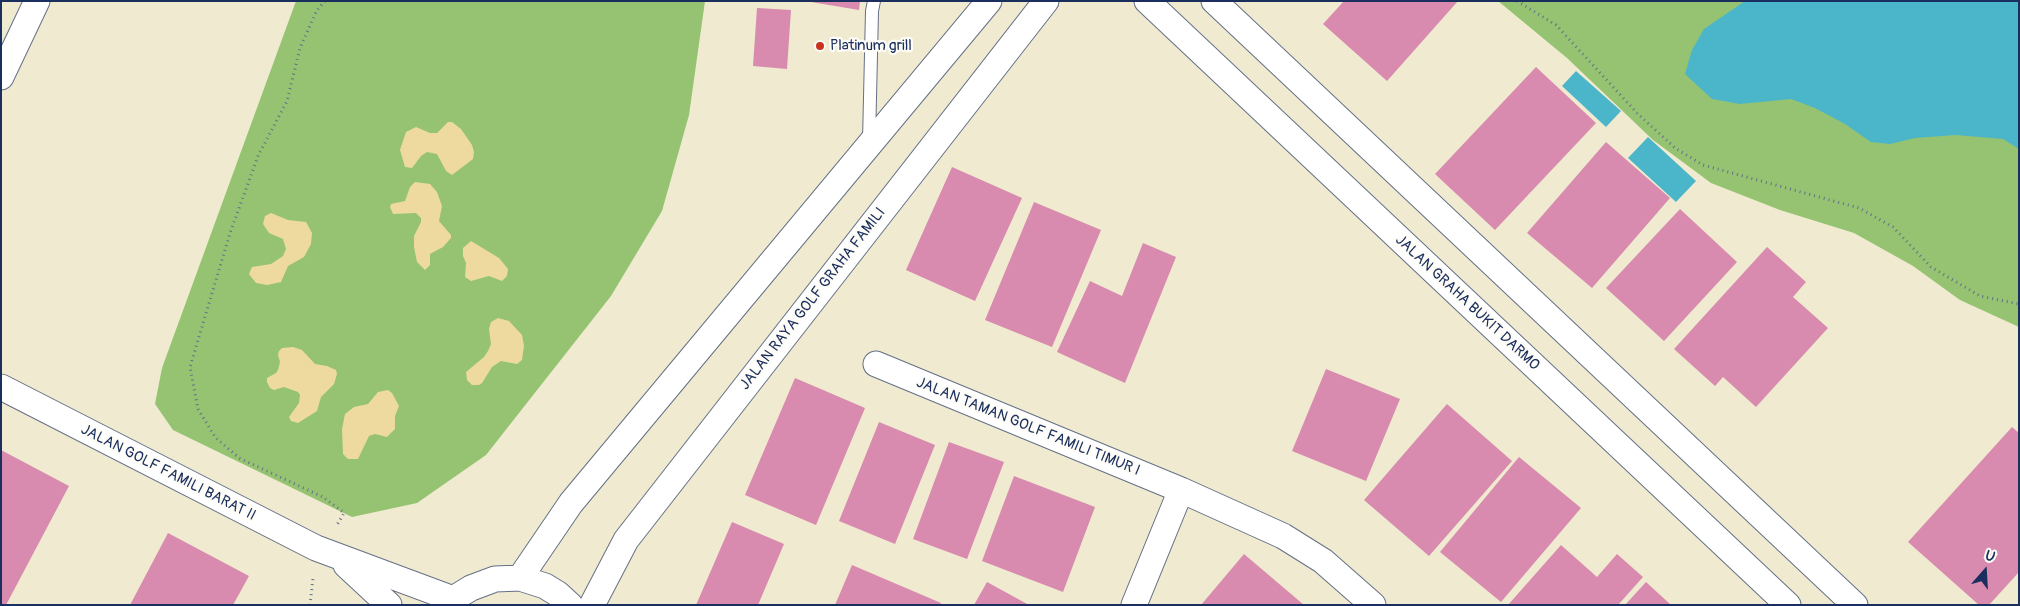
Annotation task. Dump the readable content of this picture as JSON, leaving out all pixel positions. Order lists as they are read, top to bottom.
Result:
{
  "streets": {
    "street": [
      "JALAN RAYA GOLF GRAHA FAMILI",
      "JALAN GRAHA BUKIT DARMO",
      "JALAN TAMAN GOLF FAMILI TIMUR I",
      "JALAN GOLF FAMILI BARAT II"
    ]
  },
  "places": ["Platinum grill"],
  "north": "top"
}
